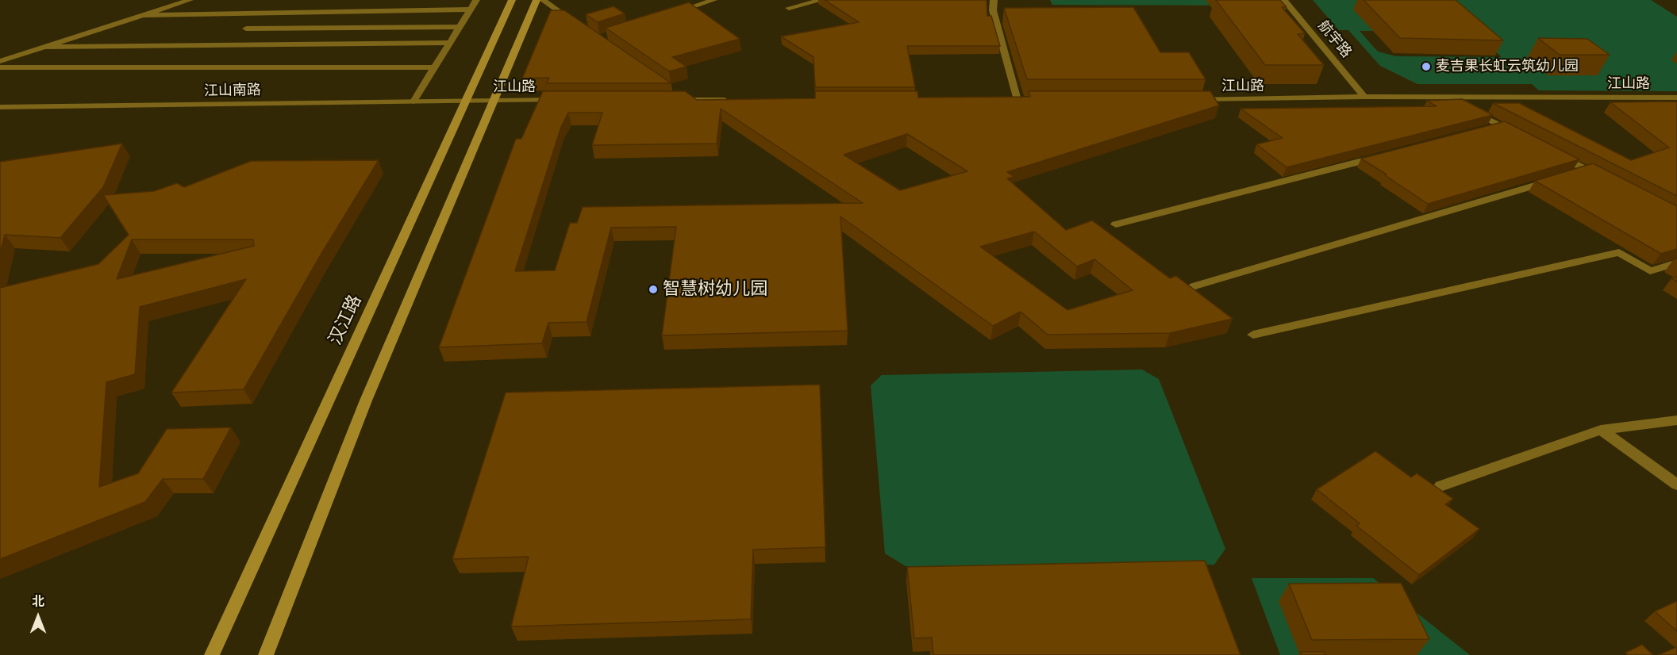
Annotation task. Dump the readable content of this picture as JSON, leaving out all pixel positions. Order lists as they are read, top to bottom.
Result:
{
  "streets": {
    "main road": ["汉江路"],
    "street": ["航宇路", "江山路", "江山南路"]
  },
  "crossings": [
    ["航宇路", "江山路"],
    ["江山路", "江山南路"],
    ["江山路", "汉江路"],
    ["江山南路", "汉江路"]
  ],
  "places": ["麦吉果长虹云筑幼儿园", "智慧树幼儿园"],
  "north": "top"
}
